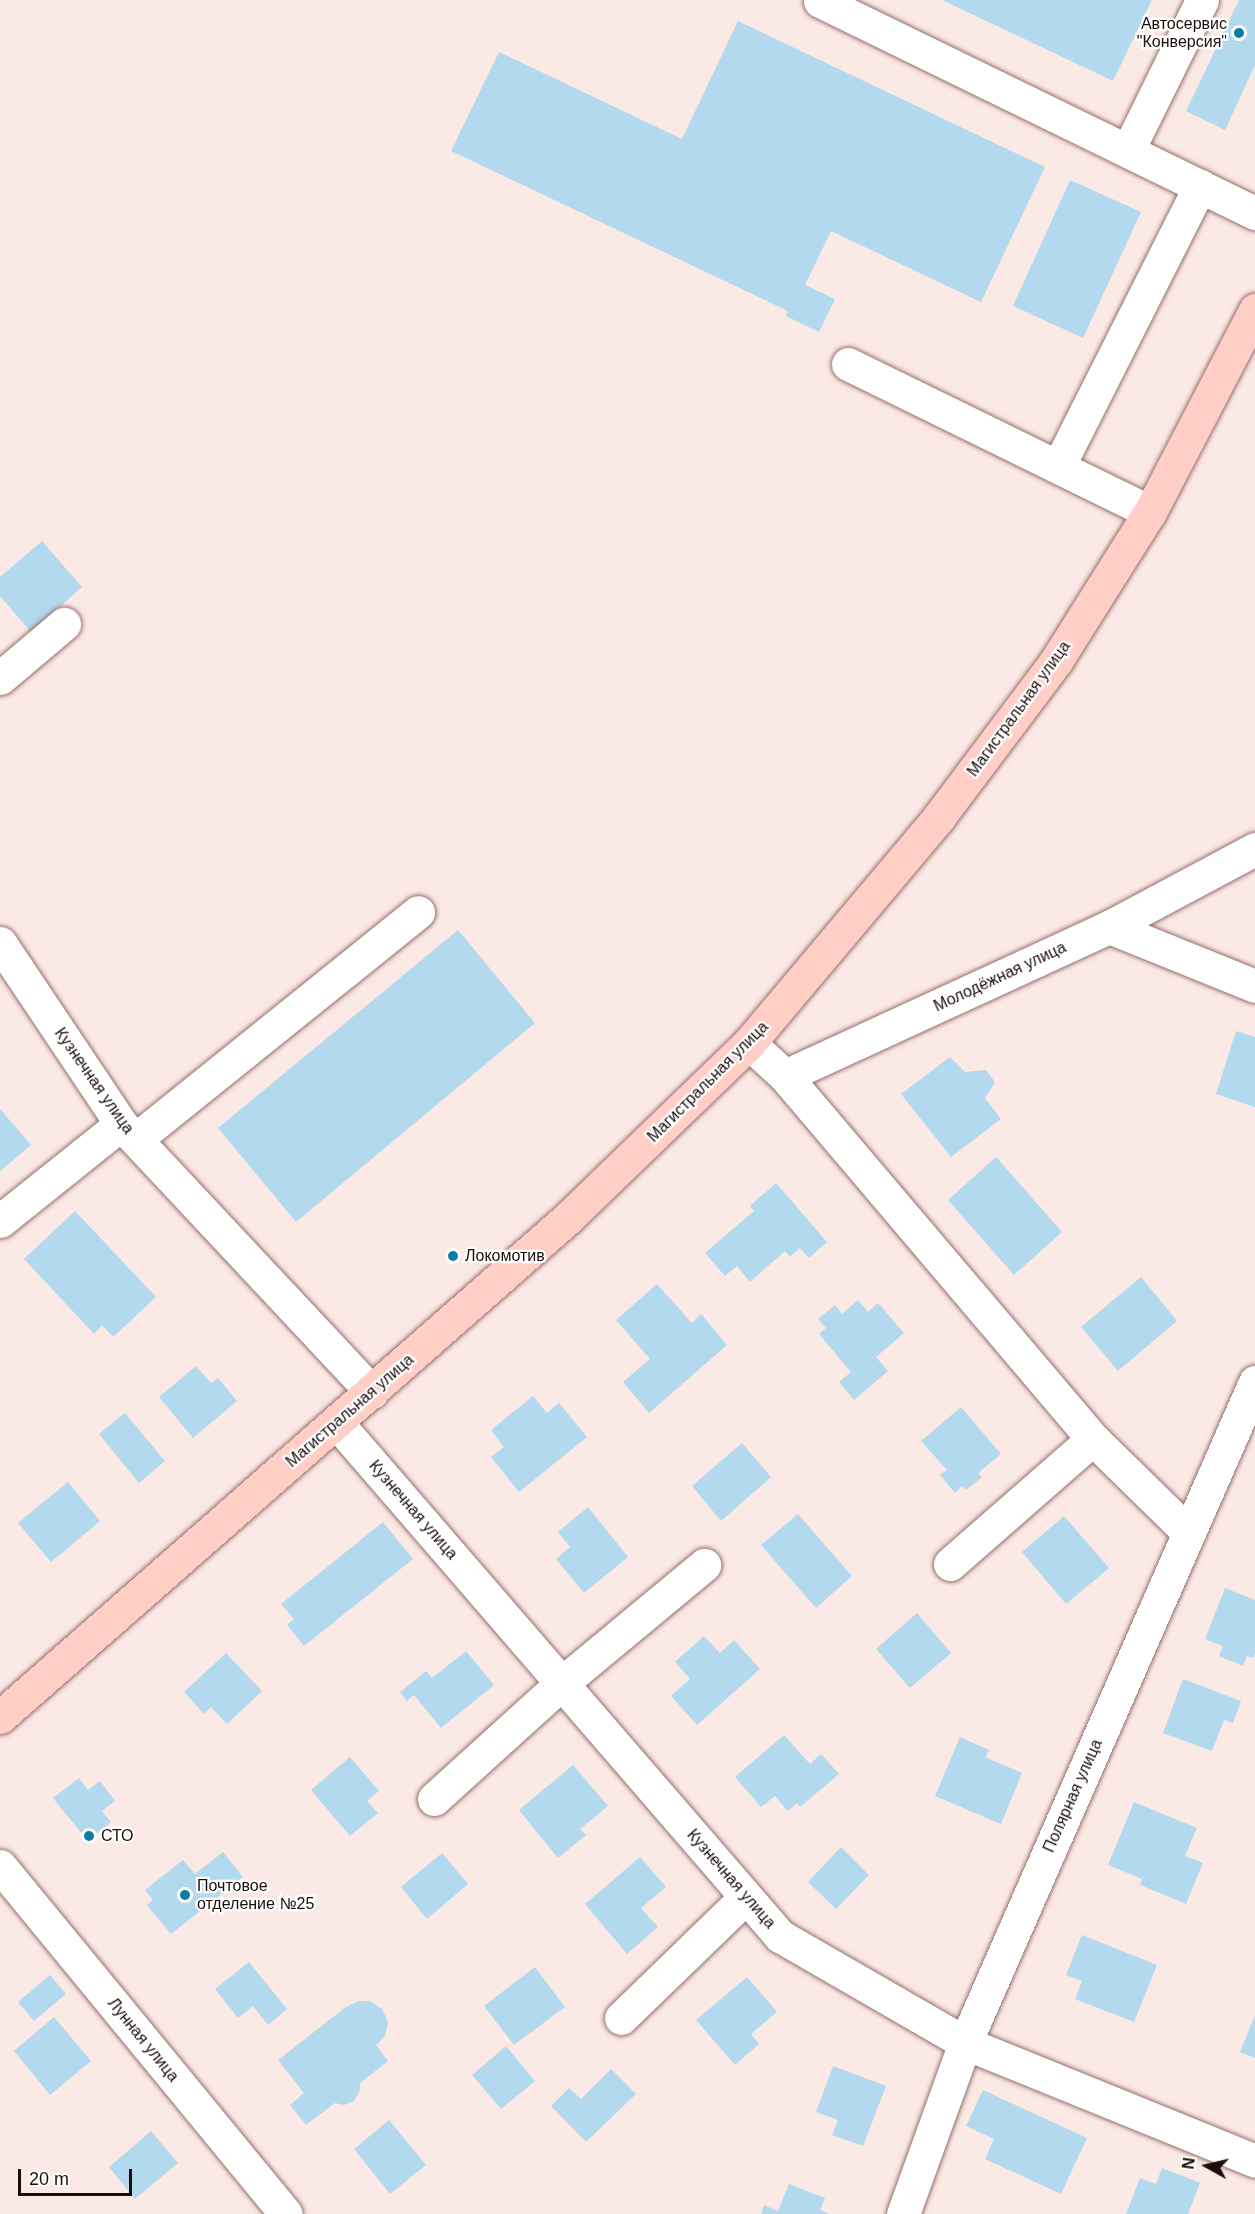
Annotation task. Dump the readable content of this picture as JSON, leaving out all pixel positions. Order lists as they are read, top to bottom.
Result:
{
  "streets": {
    "main road": ["Магистральная улица"],
    "street": [
      "Молодёжная улица",
      "Кузнечная улица",
      "Полярная улица",
      "Лунная улица"
    ]
  },
  "crossings": [
    ["Магистральная улица", "Кузнечная улица"],
    ["Кузнечная улица", "Полярная улица"]
  ],
  "places": [
    "Автосервис \"Конверсия\"",
    "Локомотив",
    "СТО",
    "Почтовое отделение №25"
  ],
  "scale_bar": "20 m",
  "north": "left"
}
